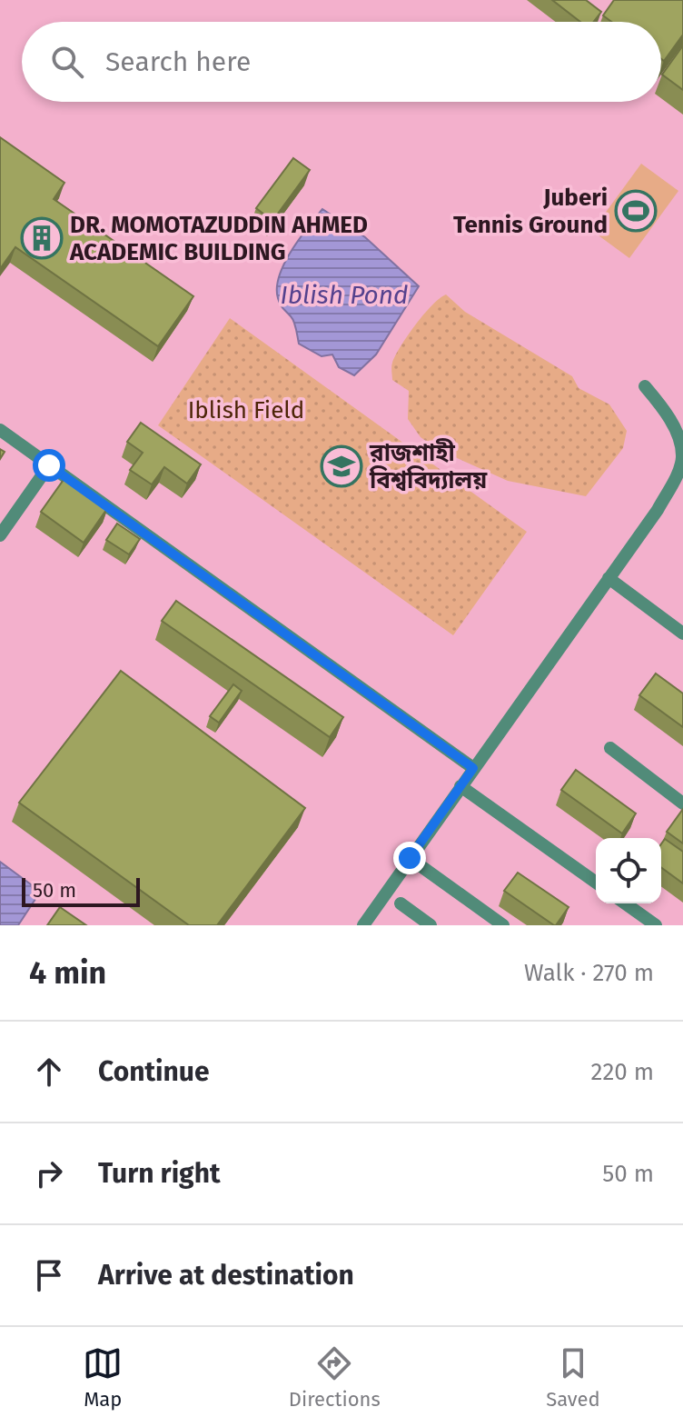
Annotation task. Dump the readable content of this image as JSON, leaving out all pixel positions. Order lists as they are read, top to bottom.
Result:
{
  "water": ["Iblish Pond"],
  "parks": ["Iblish Field"],
  "places": {
    "sports": ["Juberi Tennis Ground"],
    "building": ["DR. MOMOTAZUDDIN AHMED ACADEMIC BUILDING"],
    "school or university": ["রাজশাহী বিশ্ববিদ্যালয়"]
  },
  "scale_bar": "50 m",
  "page": {
    "search": "Search here",
    "scale": "50 m",
    "heading": ["4 min", "Walk · 270 m"],
    "list": [
      ["Continue", "220 m"],
      ["Turn right", "50 m"],
      "Arrive at destination"
    ],
    "nav": ["Map", "Directions", "Saved"]
  }
}
